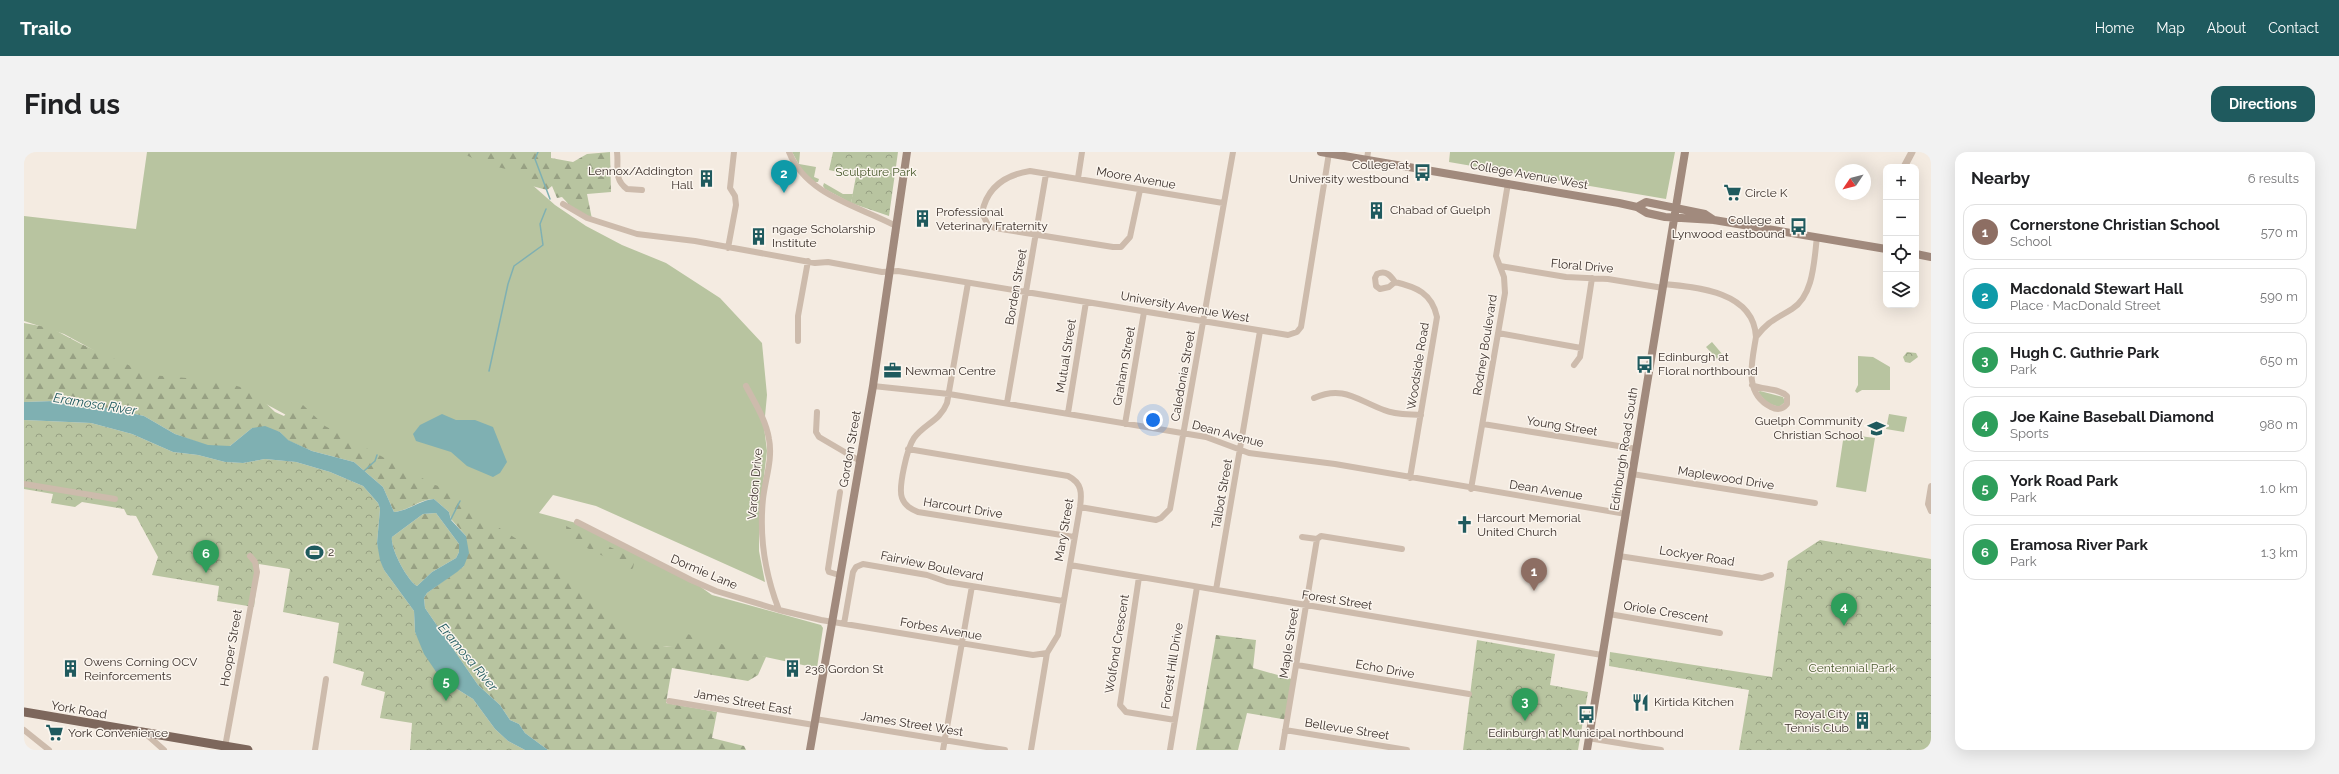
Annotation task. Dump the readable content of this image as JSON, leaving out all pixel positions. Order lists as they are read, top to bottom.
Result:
{
  "streets": {
    "main road": [
      "College Avenue West",
      "Gordon Street",
      "Edinburgh Road South",
      "York Road"
    ],
    "street": [
      "Moore Avenue",
      "Floral Drive",
      "Borden Street",
      "University Avenue West",
      "Rodney Boulevard",
      "Mutual Street",
      "Graham Street",
      "Woodside Road",
      "Caledonia Street",
      "Young Street",
      "Dean Avenue",
      "Maplewood Drive",
      "Vardon Drive",
      "Talbot Street",
      "Harcourt Drive",
      "Mary Street",
      "Lockyer Road",
      "Fairview Boulevard",
      "Dormie Lane",
      "Forest Street",
      "Oriole Crescent",
      "Forbes Avenue",
      "Maple Street",
      "Wolfond Crescent",
      "Hooper Street",
      "Forest Hill Drive",
      "Echo Drive",
      "James Street East",
      "James Street West",
      "Bellevue Street"
    ]
  },
  "crossings": [
    ["College Avenue West", "University Avenue West"],
    ["College Avenue West", "Rodney Boulevard"],
    ["College Avenue West", "Edinburgh Road South"],
    ["Moore Avenue", "Borden Street"],
    ["Moore Avenue", "Caledonia Street"],
    ["Floral Drive", "Rodney Boulevard"],
    ["Floral Drive", "Edinburgh Road South"],
    ["Borden Street", "University Avenue West"],
    ["Borden Street", "Dean Avenue"],
    ["University Avenue West", "Mutual Street"],
    ["University Avenue West", "Graham Street"],
    ["University Avenue West", "Caledonia Street"],
    ["University Avenue West", "Gordon Street"],
    ["University Avenue West", "Talbot Street"],
    ["University Avenue West", "Harcourt Drive"],
    ["Rodney Boulevard", "Young Street"],
    ["Rodney Boulevard", "Dean Avenue"],
    ["Mutual Street", "Dean Avenue"],
    ["Graham Street", "Dean Avenue"],
    ["Woodside Road", "Dean Avenue"],
    ["Caledonia Street", "Dean Avenue"],
    ["Caledonia Street", "Mary Street"],
    ["Young Street", "Edinburgh Road South"],
    ["Dean Avenue", "Gordon Street"],
    ["Dean Avenue", "Edinburgh Road South"],
    ["Dean Avenue", "Talbot Street"],
    ["Dean Avenue", "Harcourt Drive"],
    ["Gordon Street", "Dormie Lane"],
    ["Gordon Street", "Forbes Avenue"],
    ["Gordon Street", "James Street East"],
    ["Gordon Street", "James Street West"],
    ["Edinburgh Road South", "Maplewood Drive"],
    ["Edinburgh Road South", "Lockyer Road"],
    ["Edinburgh Road South", "Forest Street"],
    ["Edinburgh Road South", "Oriole Crescent"],
    ["Vardon Drive", "Dormie Lane"],
    ["Talbot Street", "Forest Street"],
    ["Harcourt Drive", "Mary Street"],
    ["Mary Street", "Fairview Boulevard"],
    ["Mary Street", "Forest Street"],
    ["Mary Street", "Forbes Avenue"],
    ["Fairview Boulevard", "Forbes Avenue"],
    ["Dormie Lane", "Forbes Avenue"],
    ["Forest Street", "Maple Street"],
    ["Forest Street", "Wolfond Crescent"],
    ["Forest Street", "Forest Hill Drive"],
    ["Maple Street", "Echo Drive"],
    ["Maple Street", "Bellevue Street"],
    ["Wolfond Crescent", "Forest Hill Drive"],
    ["Hooper Street", "York Road"],
    ["James Street East", "James Street West"]
  ],
  "water": ["Eramosa River"],
  "parks": ["Sculpture Park", "Centennial Park"],
  "places": {
    "bus stop": [
      "College at University westbound",
      "College at Lynwood eastbound",
      "Edinburgh at Floral northbound",
      "Edinburgh at Municipal northbound"
    ],
    "building": [
      "Lennox/Addington Hall",
      "Chabad of Guelph",
      "Professional Veterinary Fraternity",
      "ngage Scholarship Institute",
      "Owens Corning OCV Reinforcements",
      "236 Gordon St",
      "Royal City Tennis Club"
    ],
    "supermarket": ["Circle K", "York Convenience"],
    "office": ["Newman Centre"],
    "school or university": ["Guelph Community Christian School"],
    "church": ["Harcourt Memorial United Church"],
    "sports": ["2"],
    "restaurant": ["Kirtida Kitchen"]
  },
  "north": "bottom left",
  "page": {
    "header": "Trailo",
    "nav": [
      "Home",
      "Map",
      "About",
      "Contact"
    ],
    "buttons": "Directions",
    "title": "Find us",
    "heading": ["Nearby", "6 results"],
    "pins": [
      "2",
      "6",
      "1",
      "4",
      "5",
      "3"
    ],
    "map_buttons": ["+", "−"],
    "list": [
      {
        "mark": "1",
        "name": "Cornerstone Christian School",
        "note": "School",
        "value": "570 m"
      },
      {
        "mark": "2",
        "name": "Macdonald Stewart Hall",
        "note": "Place · MacDonald Street",
        "value": "590 m"
      },
      {
        "mark": "3",
        "name": "Hugh C. Guthrie Park",
        "note": "Park",
        "value": "650 m"
      },
      {
        "mark": "4",
        "name": "Joe Kaine Baseball Diamond",
        "note": "Sports",
        "value": "980 m"
      },
      {
        "mark": "5",
        "name": "York Road Park",
        "note": "Park",
        "value": "1.0 km"
      },
      {
        "mark": "6",
        "name": "Eramosa River Park",
        "note": "Park",
        "value": "1.3 km"
      }
    ]
  }
}
